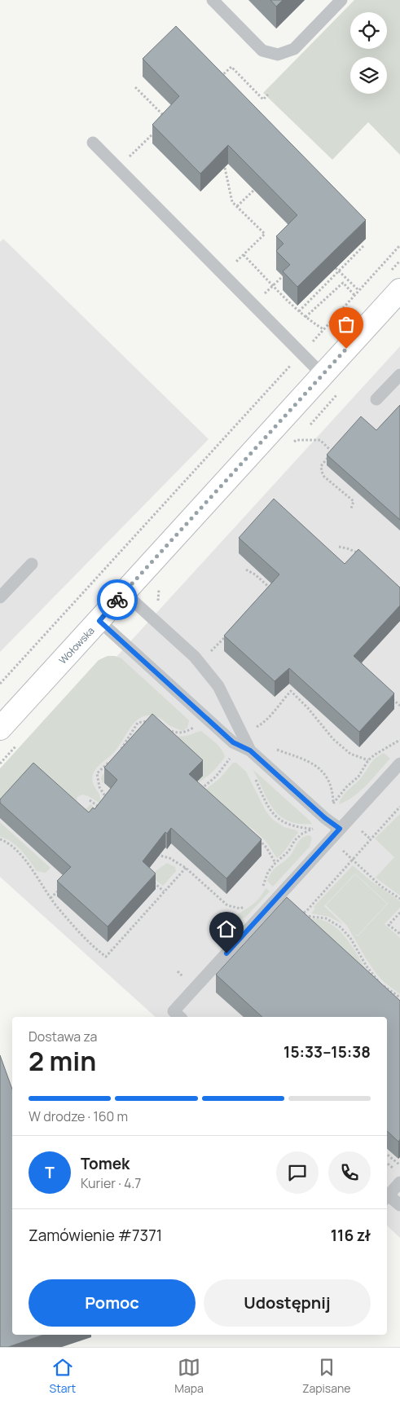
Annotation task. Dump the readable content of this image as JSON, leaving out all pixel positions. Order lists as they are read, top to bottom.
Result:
{
  "streets": {
    "street": ["Wołowska"]
  },
  "page": {
    "heading": ["2 min", "Dostawa za", "15:33–15:38"],
    "panel": [
      "Tomek",
      "Kurier · 4.7",
      "Zamówienie #7371",
      "116 zł"
    ],
    "bar": "W drodze · 160 m",
    "round": "T",
    "buttons": ["Pomoc", "Udostępnij"],
    "tabs": ["Start", "Mapa", "Zapisane"]
  }
}
